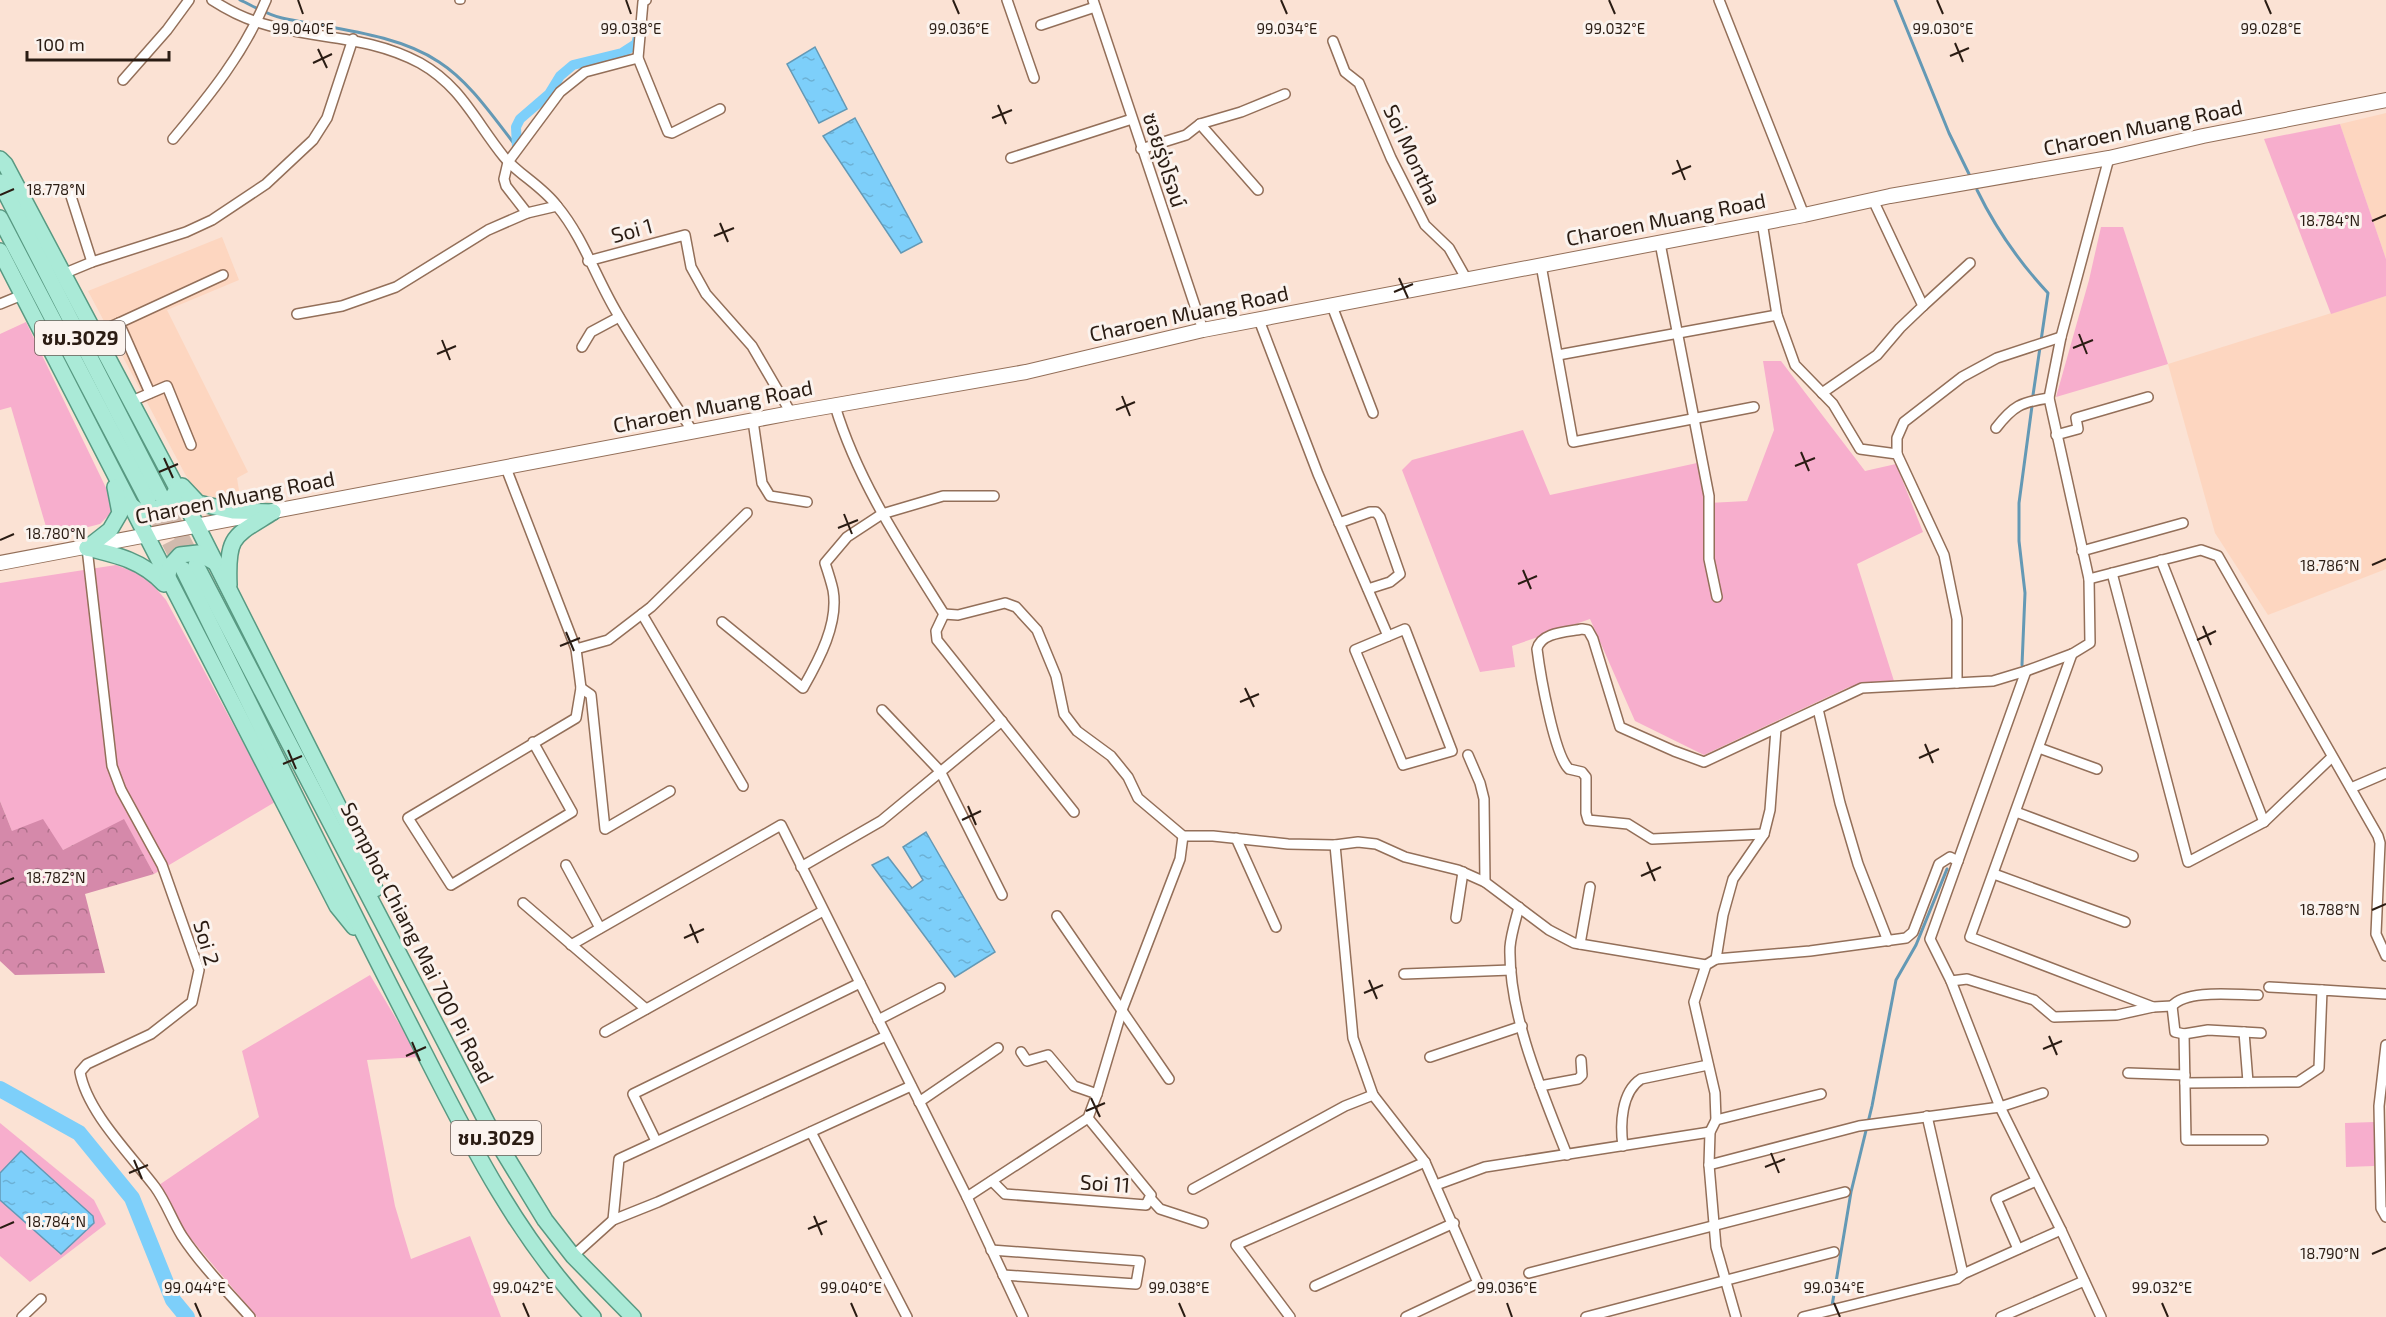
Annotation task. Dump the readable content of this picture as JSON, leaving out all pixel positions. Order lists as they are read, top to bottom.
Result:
{
  "streets": {
    "main road": ["Charoen Muang Road", "ชม.3029", "Somphot Chiang Mai 700 Pi Road"],
    "street": [
      "Soi Montha",
      "ซอยรุ่งโรจน์",
      "Soi 1",
      "Soi 2",
      "Soi 11"
    ]
  },
  "crossings": [
    ["Charoen Muang Road", "Soi Montha"],
    ["Charoen Muang Road", "ซอยรุ่งโรจน์"],
    ["Charoen Muang Road", "Soi 1"],
    ["Charoen Muang Road", "Soi 2"]
  ],
  "scale_bar": "100 m",
  "coordinates": [
    "99.040°E",
    "99.038°E",
    "99.036°E",
    "99.034°E",
    "99.032°E",
    "99.030°E",
    "99.028°E",
    "18.778°N",
    "18.784°N",
    "18.780°N",
    "18.786°N",
    "18.782°N",
    "18.788°N",
    "18.790°N",
    "99.044°E",
    "99.042°E"
  ]
}
